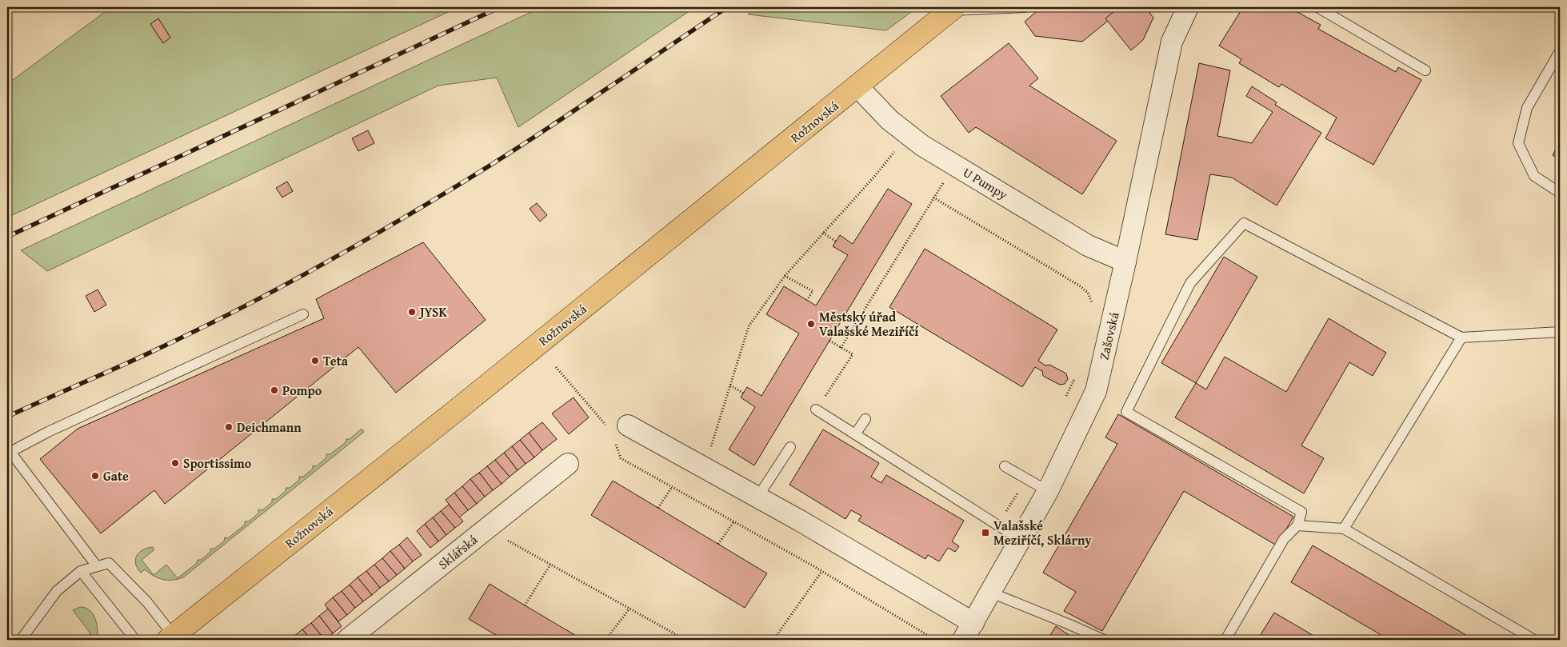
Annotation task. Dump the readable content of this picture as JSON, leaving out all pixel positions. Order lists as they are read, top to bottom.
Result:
{
  "streets": {
    "main road": ["Rožnovská"],
    "street": ["U Pumpy", "Zašovská", "Sklářská"]
  },
  "crossings": [
    ["Rožnovská", "U Pumpy"],
    ["U Pumpy", "Zašovská"]
  ],
  "places": {
    "other": [
      "JYSK",
      "Městský úřad Valašské Meziříčí",
      "Teta",
      "Pompo",
      "Deichmann",
      "Sportissimo",
      "Gate"
    ],
    "transit": ["Valašské Meziříčí, Sklárny"]
  }
}
